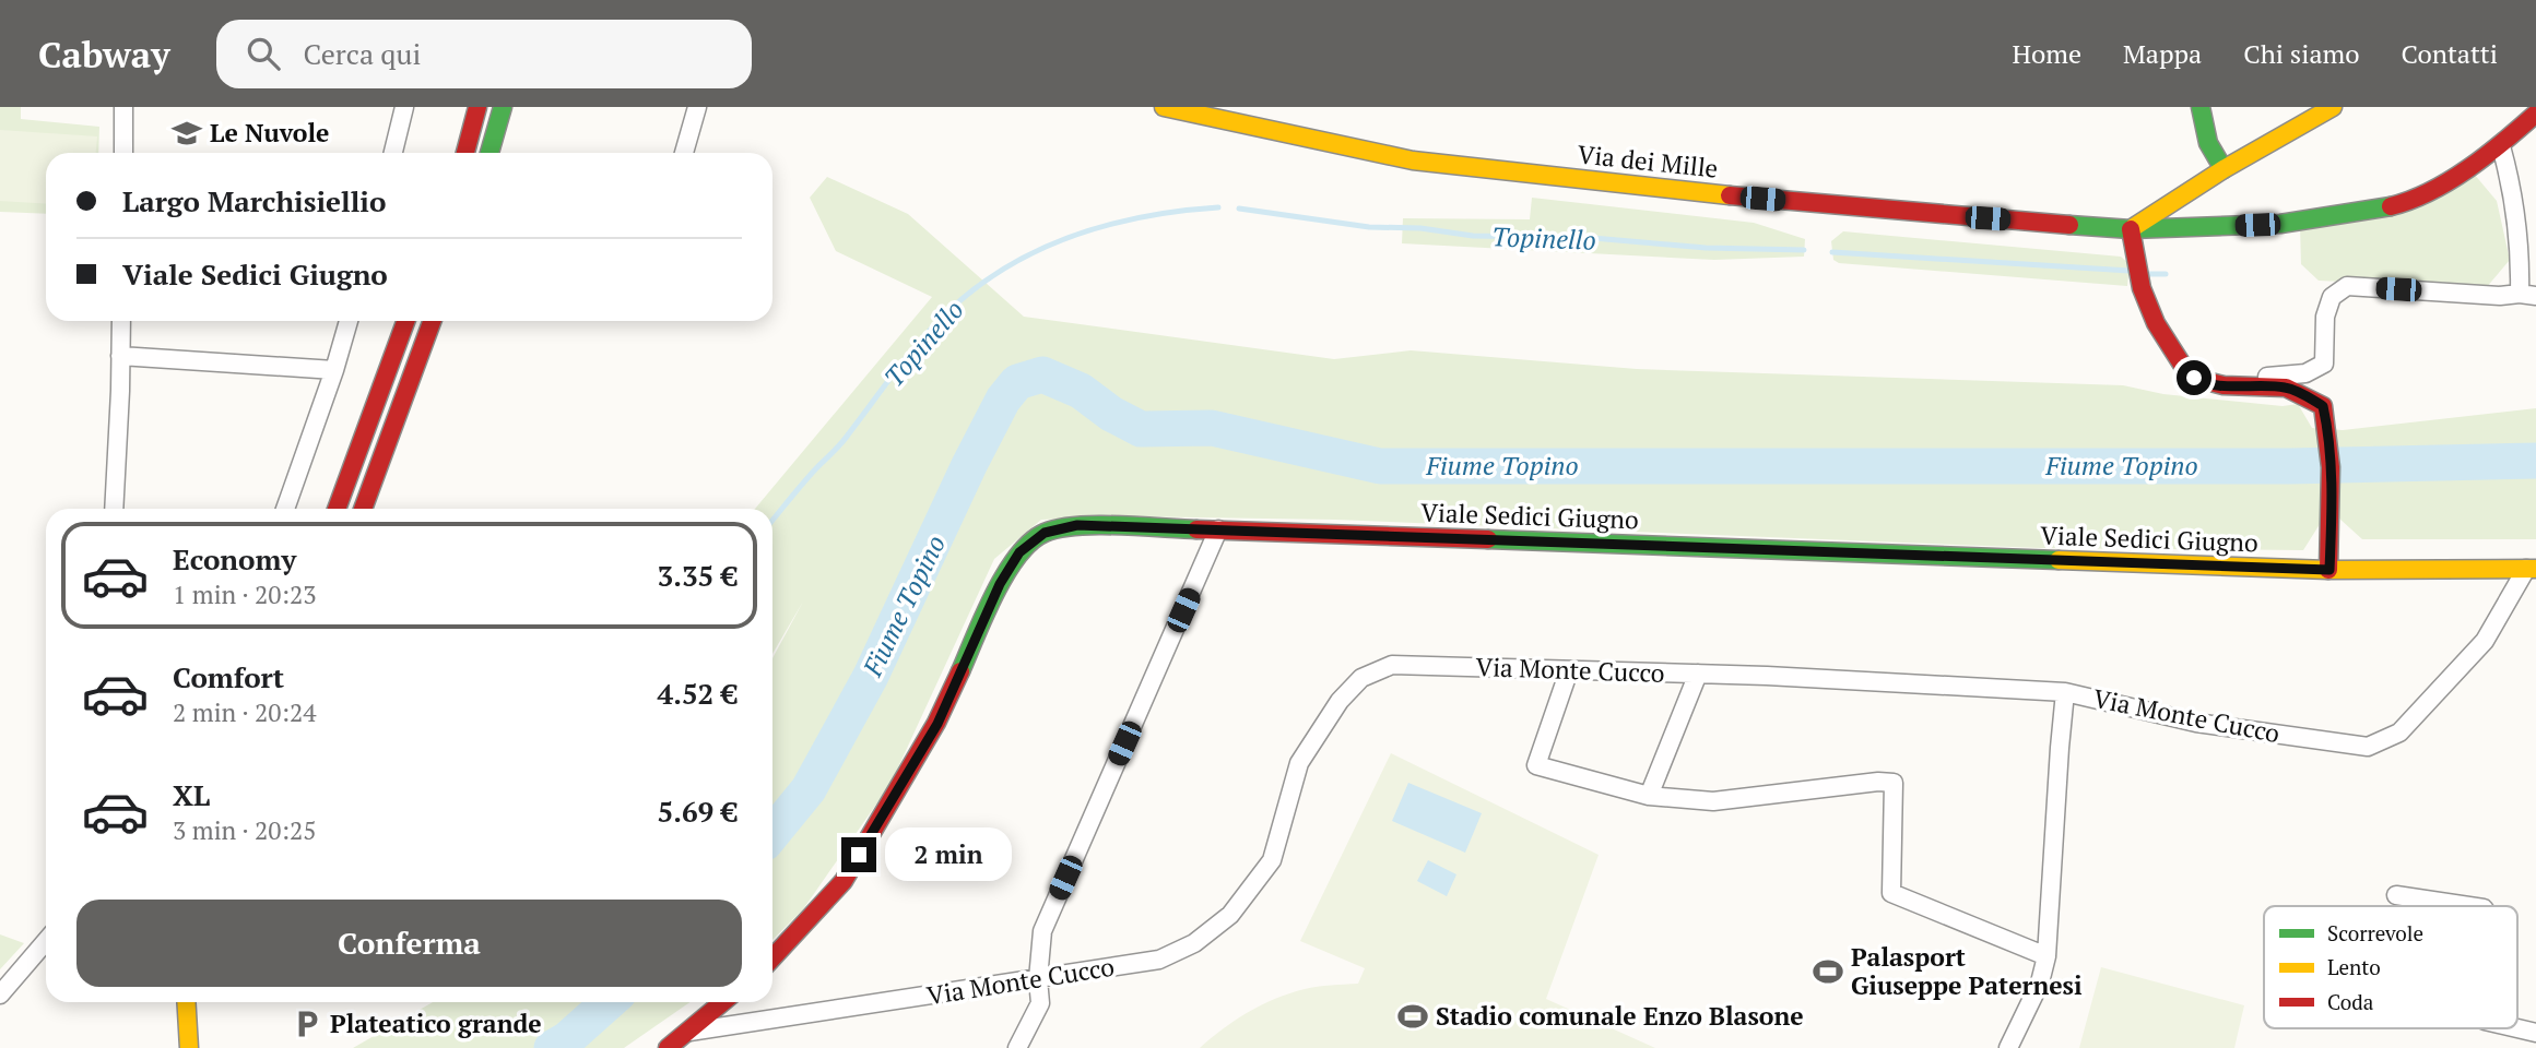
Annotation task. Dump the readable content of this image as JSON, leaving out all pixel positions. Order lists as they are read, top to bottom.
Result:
{
  "streets": {
    "street": ["Via dei Mille", "Viale Sedici Giugno", "Via Monte Cucco"]
  },
  "crossings": [
    ["Viale Sedici Giugno", "Via Monte Cucco"]
  ],
  "water": ["Topinello", "Fiume Topino"],
  "places": {
    "school or university": ["Le Nuvole"],
    "sports": ["Palasport Giuseppe Paternesi", "Stadio comunale Enzo Blasone"],
    "parking": ["Plateatico grande"]
  },
  "legend": ["Scorrevole", "Lento", "Coda"],
  "page": {
    "header": "Cabway",
    "search": "Cerca qui",
    "nav": [
      "Home",
      "Mappa",
      "Chi siamo",
      "Contatti"
    ],
    "banner": ["Largo Marchisiellio", "Viale Sedici Giugno"],
    "list": [
      {
        "name": "Economy",
        "note": "1 min · 20:23",
        "value": "3.35 €"
      },
      {
        "name": "Comfort",
        "note": "2 min · 20:24",
        "value": "4.52 €"
      },
      {
        "name": "XL",
        "note": "3 min · 20:25",
        "value": "5.69 €"
      }
    ],
    "bubble": "2 min",
    "buttons": "Conferma"
  }
}
